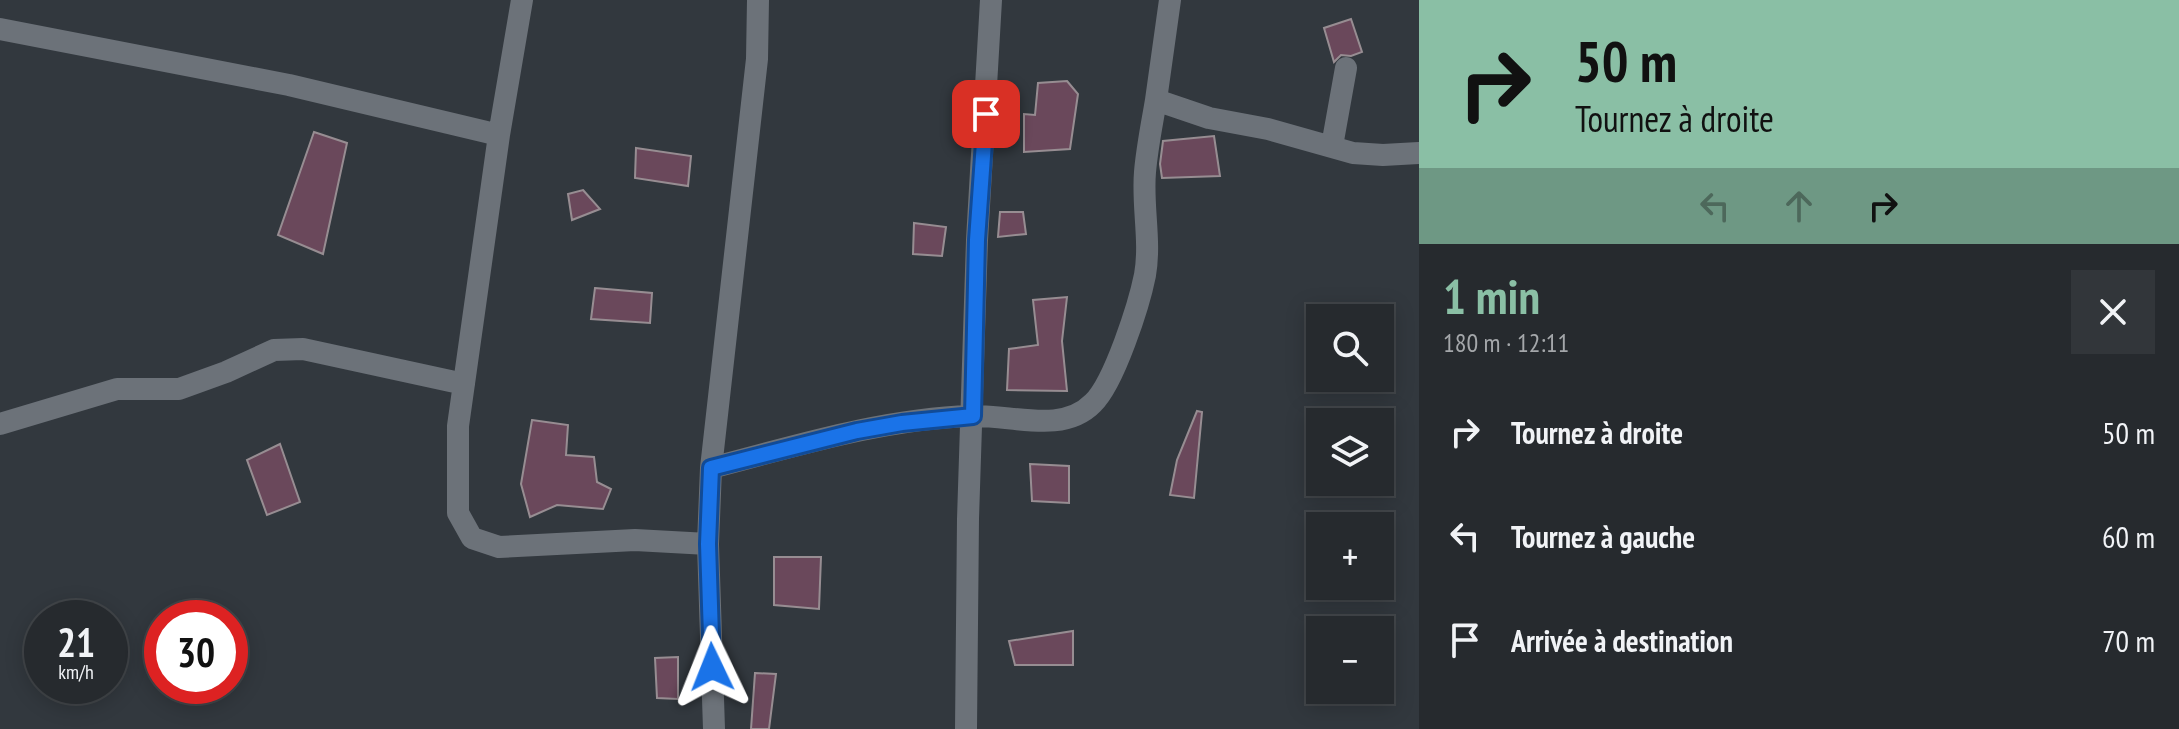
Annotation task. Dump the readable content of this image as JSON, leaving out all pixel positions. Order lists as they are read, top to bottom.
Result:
{
  "page": {
    "turn": ["50 m", "Tournez à droite"],
    "heading": ["1 min", "180 m · 12:11"],
    "map_buttons": ["+", "−"],
    "list": [
      {
        "name": "Tournez à droite",
        "value": "50 m"
      },
      {
        "name": "Tournez à gauche",
        "value": "60 m"
      },
      {
        "name": "Arrivée à destination",
        "value": "70 m"
      }
    ],
    "speed": "21 km/h",
    "limit": "30"
  }
}
